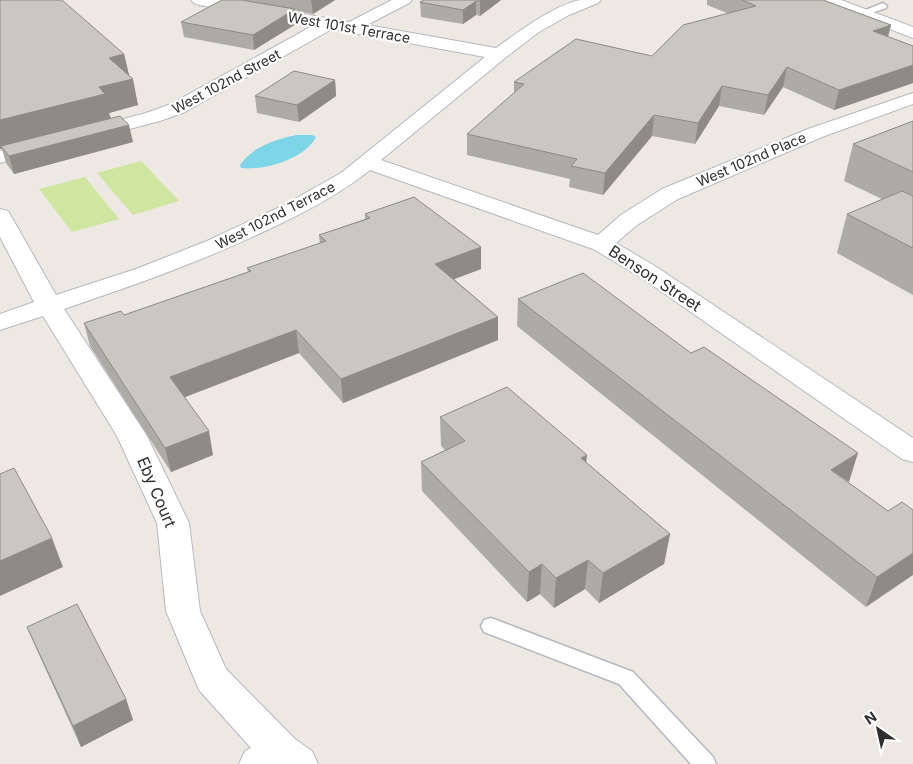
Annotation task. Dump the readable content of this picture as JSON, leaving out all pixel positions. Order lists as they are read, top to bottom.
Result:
{
  "streets": {
    "street": [
      "West 101st Terrace",
      "West 102nd Street",
      "West 102nd Place",
      "West 102nd Terrace",
      "Benson Street",
      "Eby Court"
    ]
  },
  "crossings": [
    ["West 101st Terrace", "West 102nd Street"],
    ["West 101st Terrace", "West 102nd Terrace"],
    ["West 102nd Place", "Benson Street"],
    ["West 102nd Terrace", "Benson Street"],
    ["West 102nd Terrace", "Eby Court"]
  ],
  "north": "top left"
}
